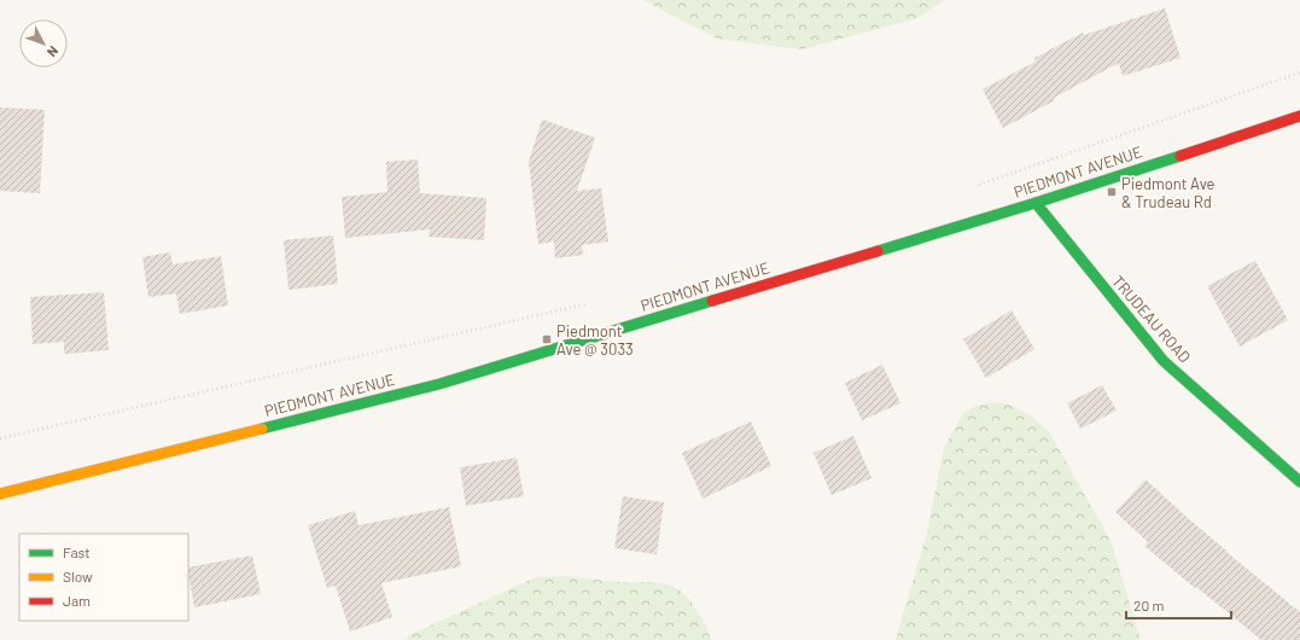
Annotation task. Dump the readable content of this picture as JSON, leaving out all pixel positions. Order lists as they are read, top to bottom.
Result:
{
  "streets": {
    "main road": ["PIEDMONT AVENUE", "TRUDEAU ROAD"]
  },
  "crossings": [
    ["PIEDMONT AVENUE", "TRUDEAU ROAD"]
  ],
  "places": {
    "transit": ["Piedmont Ave & Trudeau Rd", "Piedmont Ave @ 3033"]
  },
  "legend": ["Fast", "Slow", "Jam"],
  "scale_bar": "20 m",
  "north": "bottom right"
}
